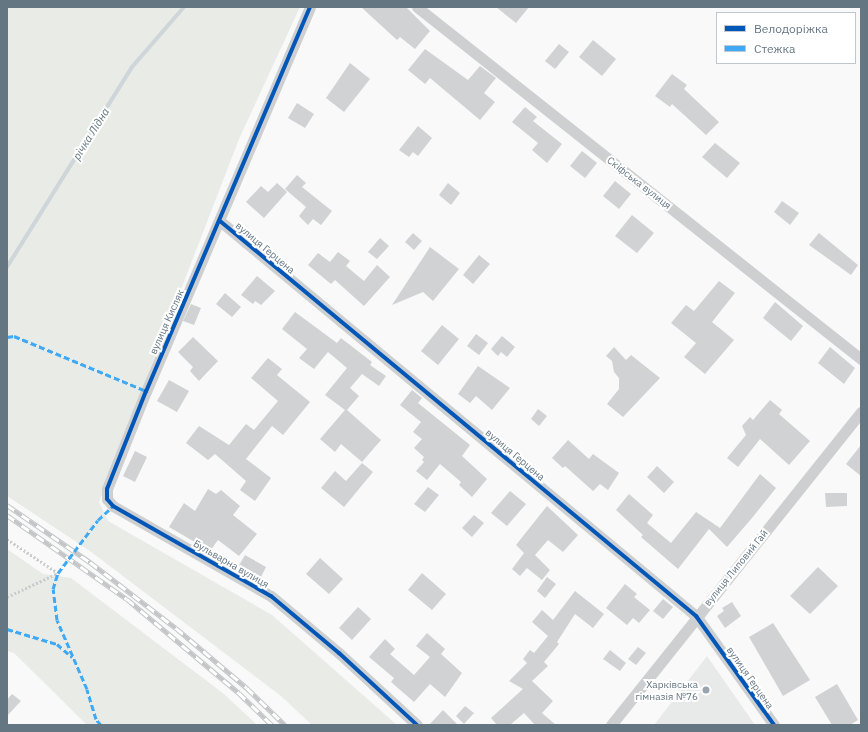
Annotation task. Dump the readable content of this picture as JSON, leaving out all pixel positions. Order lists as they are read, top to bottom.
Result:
{
  "streets": {
    "street": [
      "Скіфська вулиця",
      "вулиця Герцена",
      "вулиця Кисляк",
      "Бульварна вулиця",
      "вулиця Липовий Гай"
    ]
  },
  "crossings": [
    ["вулиця Герцена", "вулиця Кисляк"],
    ["вулиця Герцена", "вулиця Липовий Гай"],
    ["вулиця Кисляк", "Бульварна вулиця"]
  ],
  "water": ["річка Лідна"],
  "places": ["Харківська гімназія №76"],
  "legend": ["Велодоріжка", "Стежка"]
}
